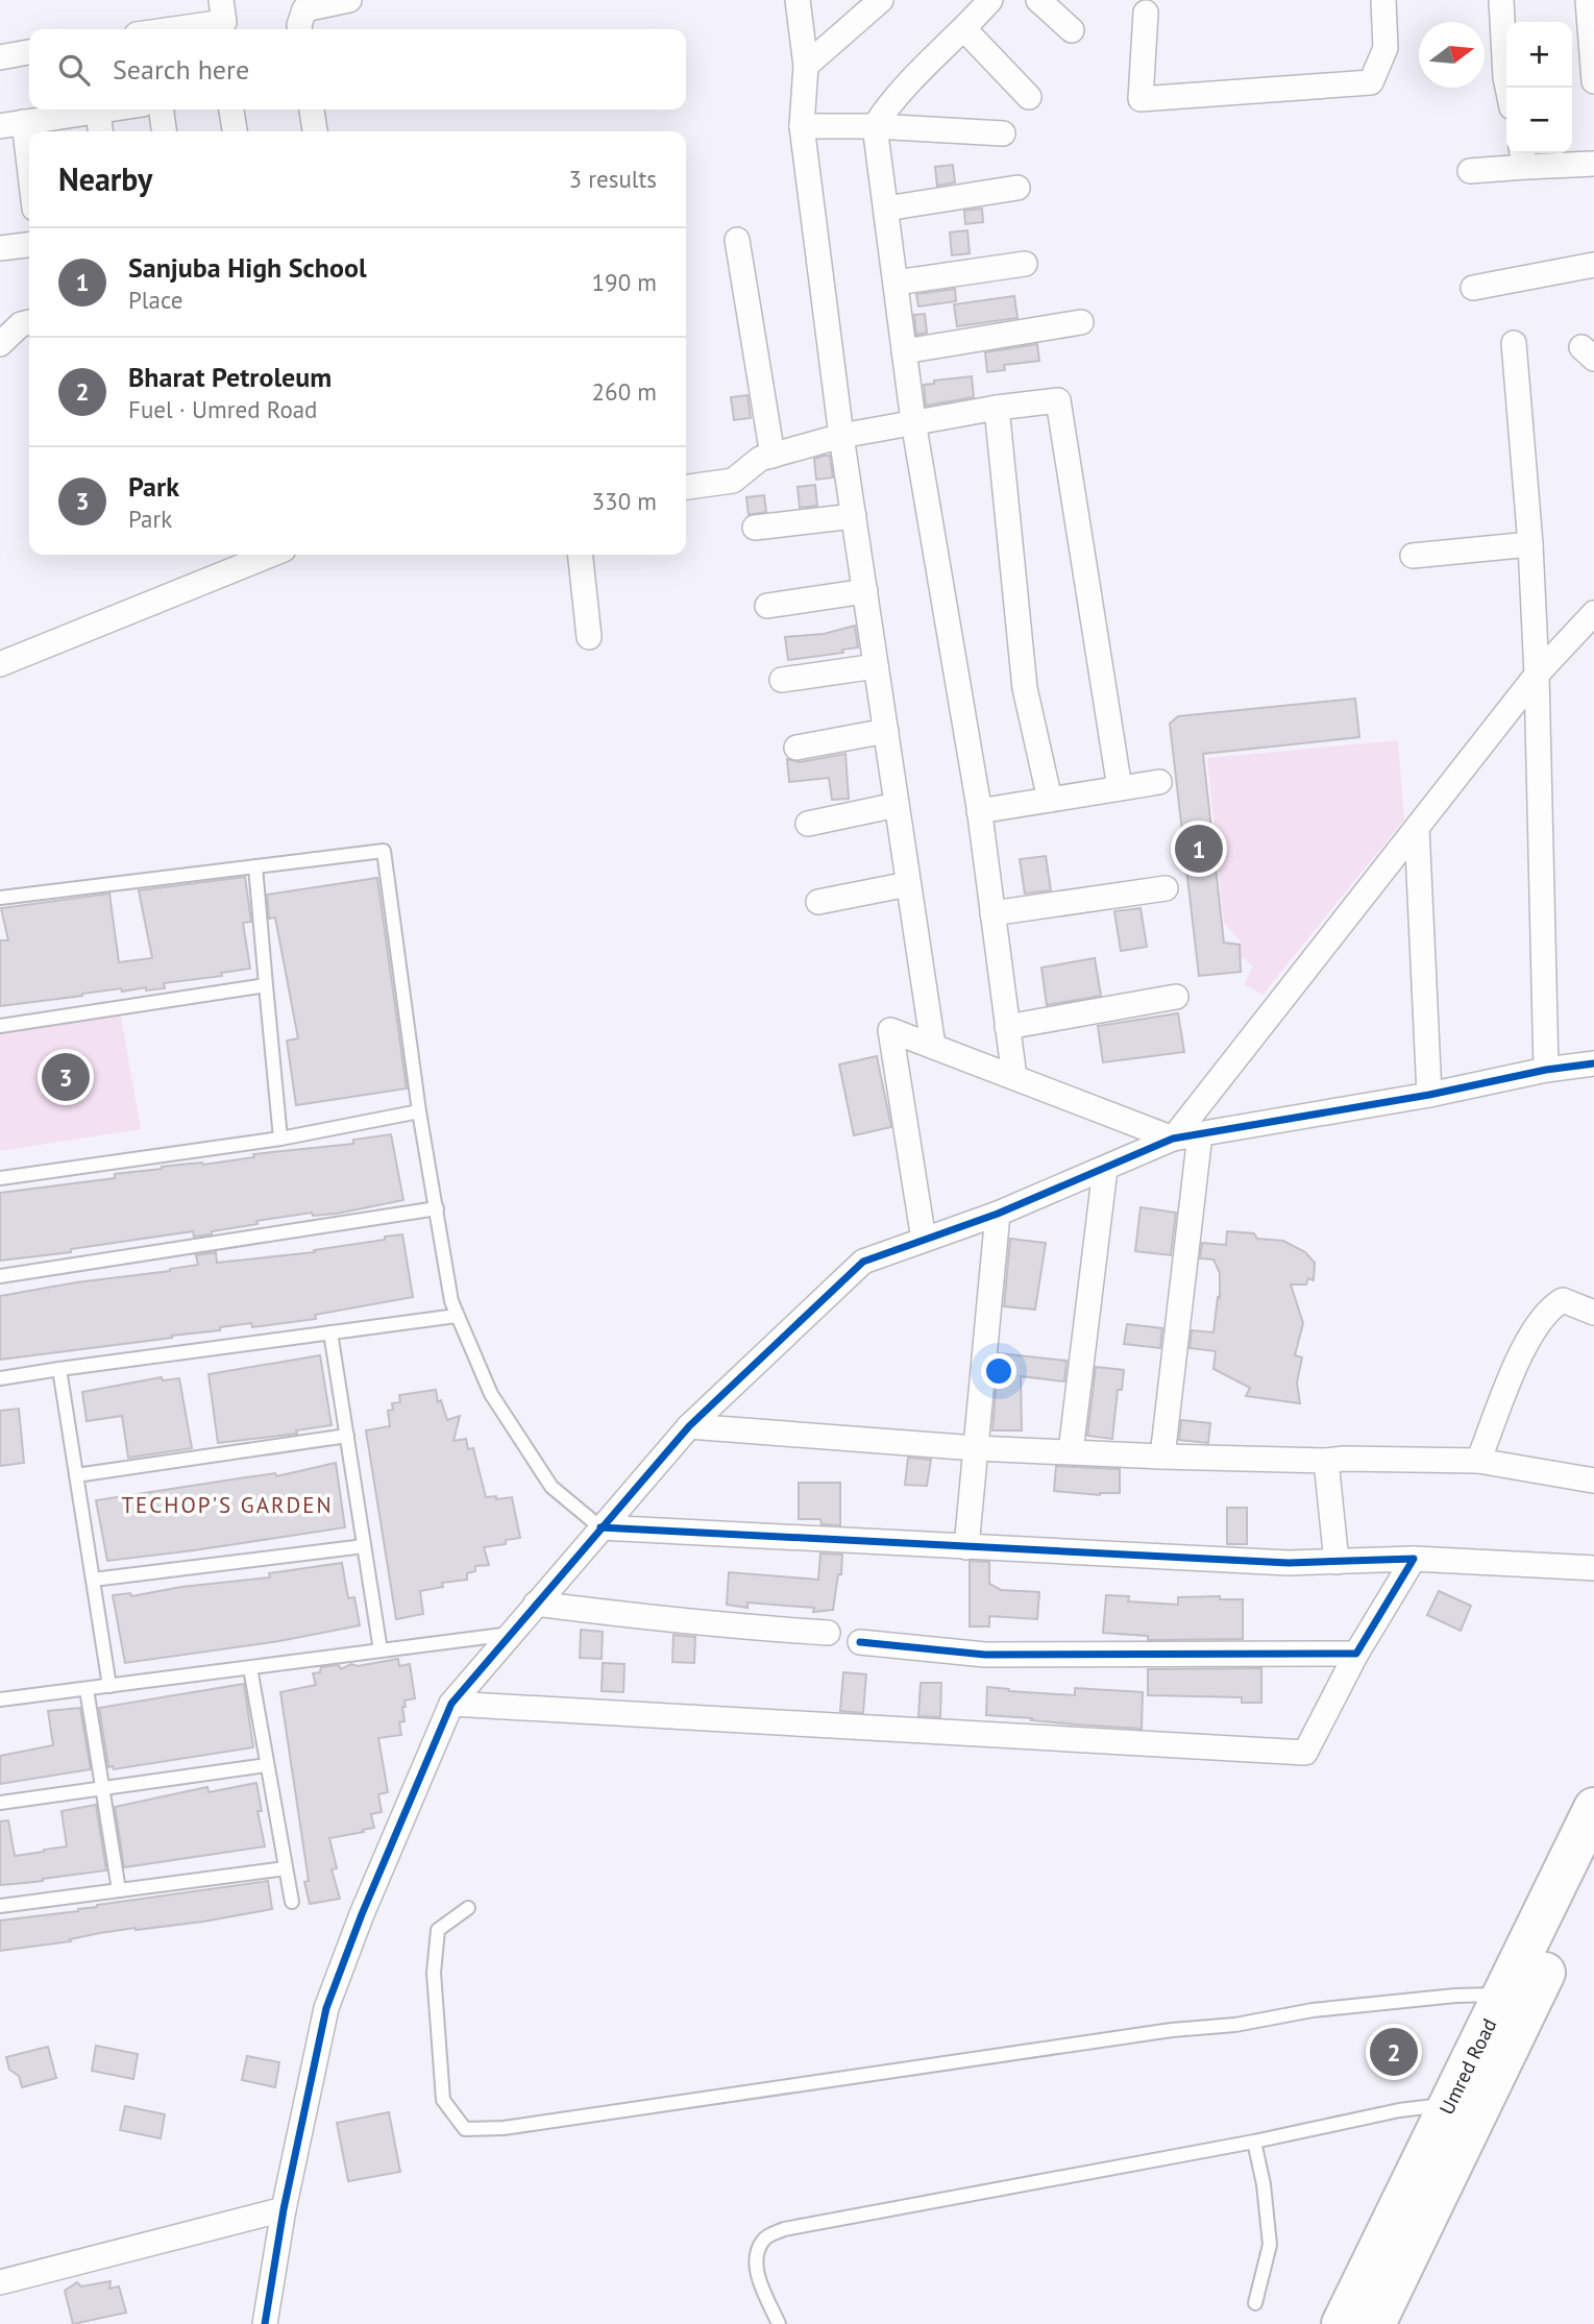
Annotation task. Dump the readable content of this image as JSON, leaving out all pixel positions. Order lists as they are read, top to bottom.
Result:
{
  "streets": {
    "highway": ["Umred Road"]
  },
  "districts": ["TECHOP'S GARDEN"],
  "north": "right",
  "page": {
    "map_buttons": ["+", "−"],
    "search": "Search here",
    "heading": ["Nearby", "3 results"],
    "list": [
      {
        "mark": "1",
        "name": "Sanjuba High School",
        "note": "Place",
        "value": "190 m"
      },
      {
        "mark": "2",
        "name": "Bharat Petroleum",
        "note": "Fuel · Umred Road",
        "value": "260 m"
      },
      {
        "mark": "3",
        "name": "Park",
        "note": "Park",
        "value": "330 m"
      }
    ],
    "pins": ["1", "3", "2"]
  }
}
